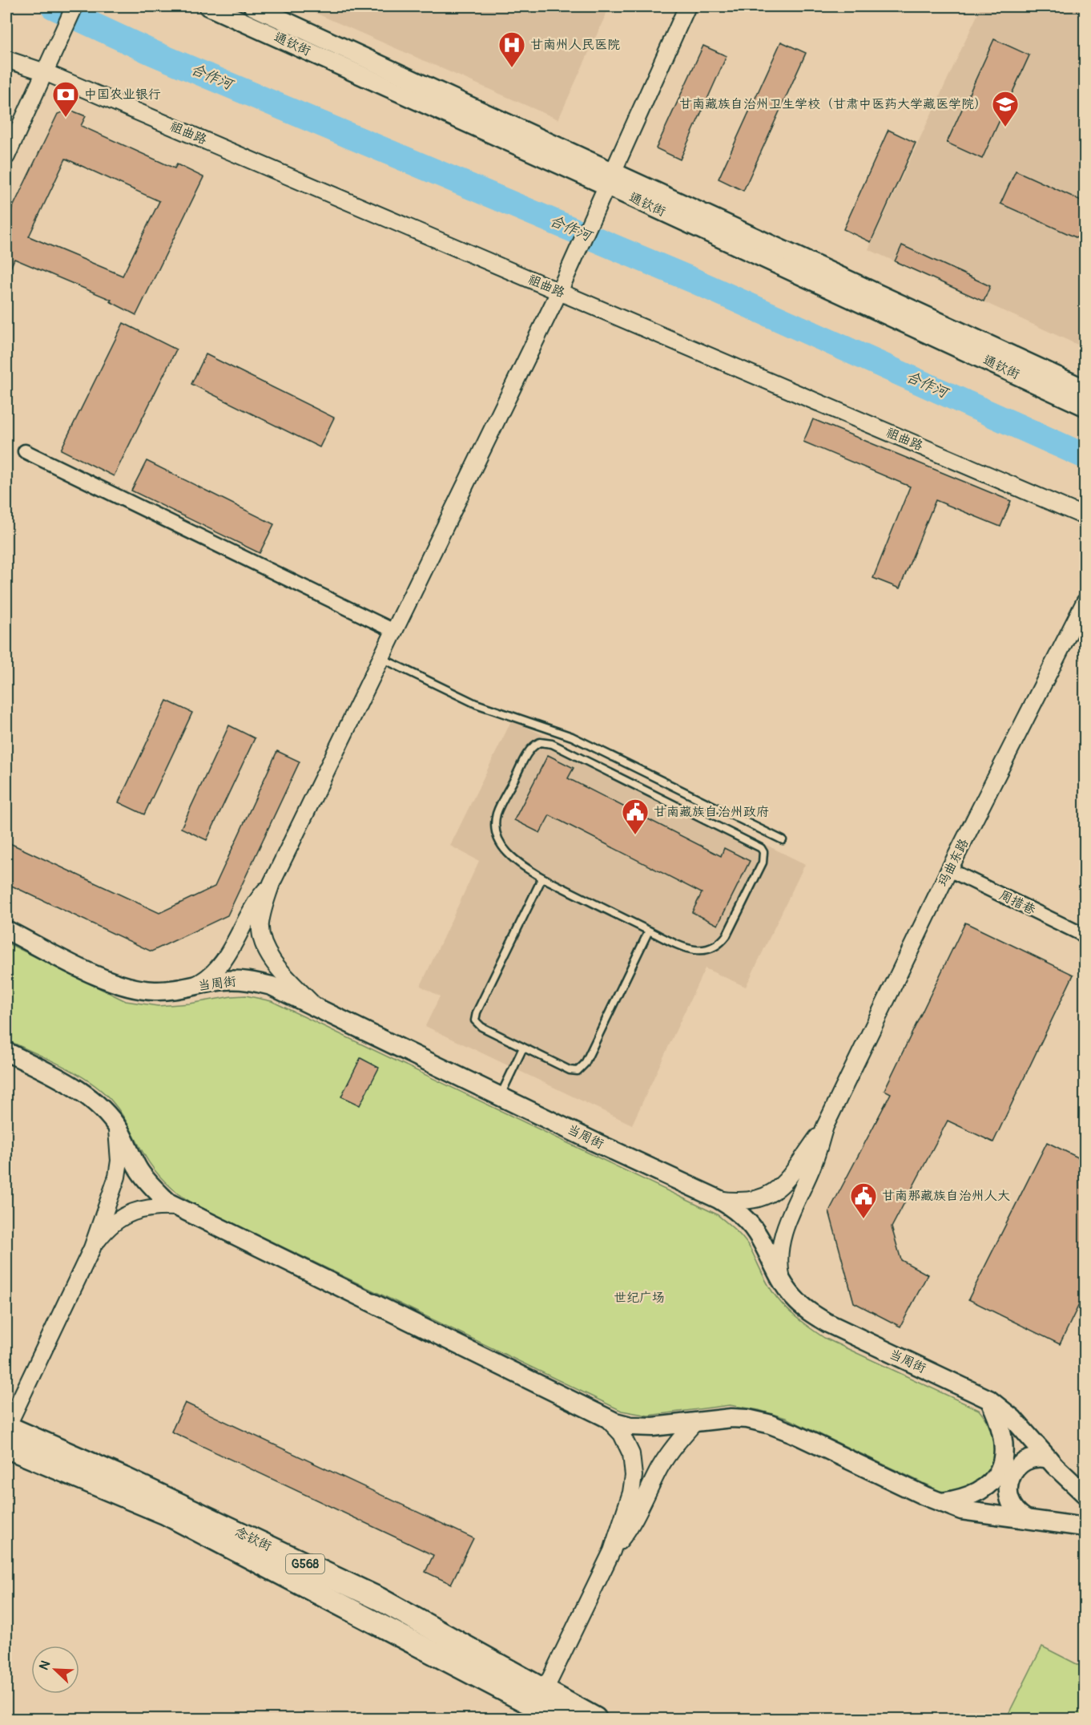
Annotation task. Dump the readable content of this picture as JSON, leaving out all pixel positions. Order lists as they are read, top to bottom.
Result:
{
  "streets": {
    "highway": ["念钦街", "G568"],
    "main road": ["通钦街", "当周街"],
    "street": ["祖曲路", "玛曲东路", "周措巷"]
  },
  "crossings": [
    ["玛曲东路", "周措巷"]
  ],
  "water": ["合作河"],
  "parks": ["世纪广场"],
  "places": {
    "hospital": ["甘南州人民医院"],
    "bank": ["中国农业银行"],
    "school or university": ["甘南藏族自治州卫生学校（甘肃中医药大学藏医学院）"],
    "public building": ["甘南藏族自治州政府", "甘南那藏族自治州人大"]
  },
  "north": "top left"
}
